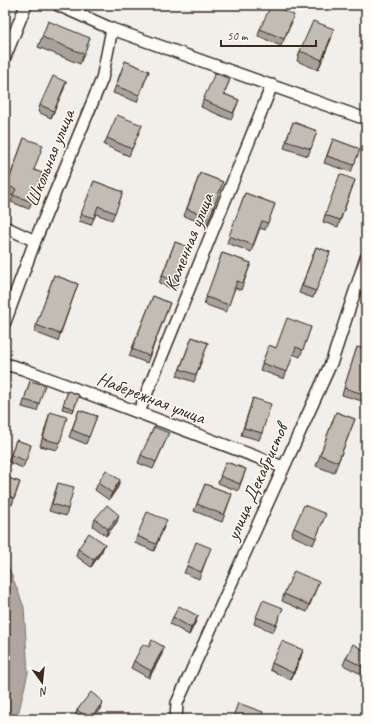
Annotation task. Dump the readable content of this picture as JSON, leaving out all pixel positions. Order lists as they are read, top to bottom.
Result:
{
  "streets": {
    "street": [
      "Школьная улица",
      "Каменная улица",
      "Набережная улица",
      "улица Декабристов"
    ]
  },
  "crossings": [
    ["Каменная улица", "Набережная улица"],
    ["Набережная улица", "улица Декабристов"]
  ],
  "scale_bar": "50 m",
  "north": "bottom"
}
